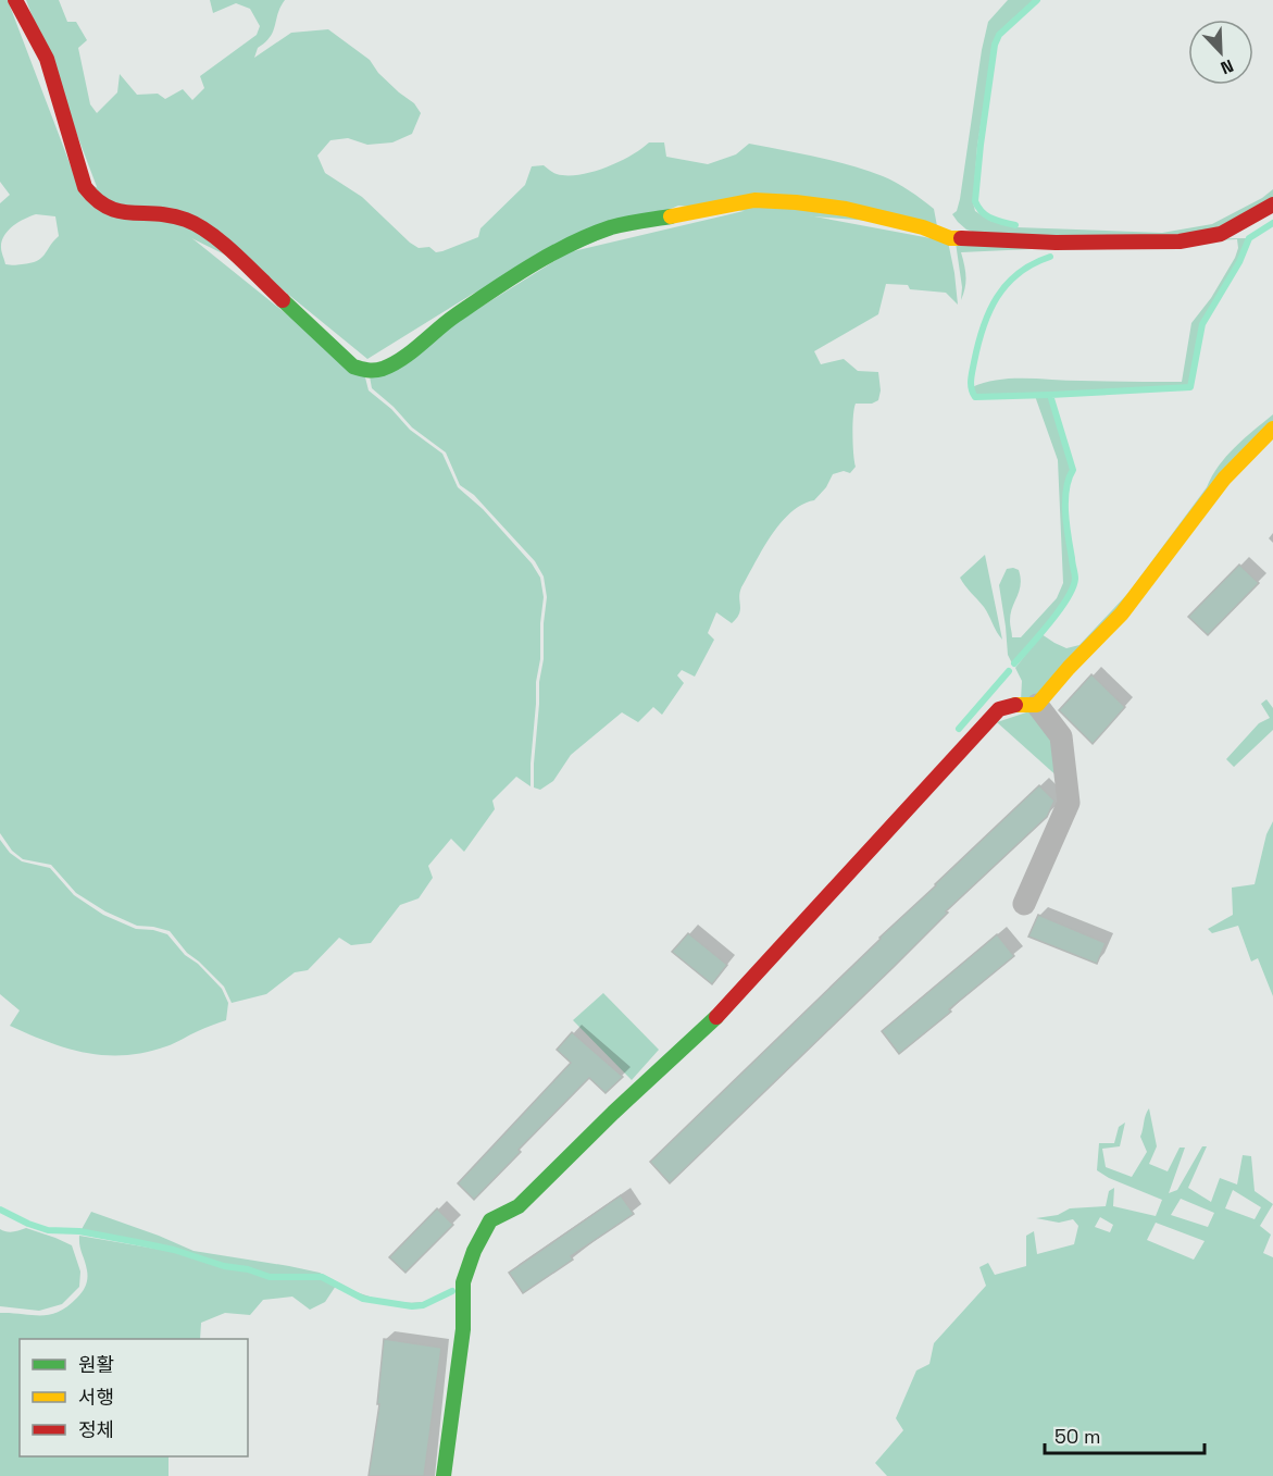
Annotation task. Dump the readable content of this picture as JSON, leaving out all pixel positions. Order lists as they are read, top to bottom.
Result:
{
  "legend": ["원활", "서행", "정체"],
  "scale_bar": "50 m",
  "north": "bottom right"
}
